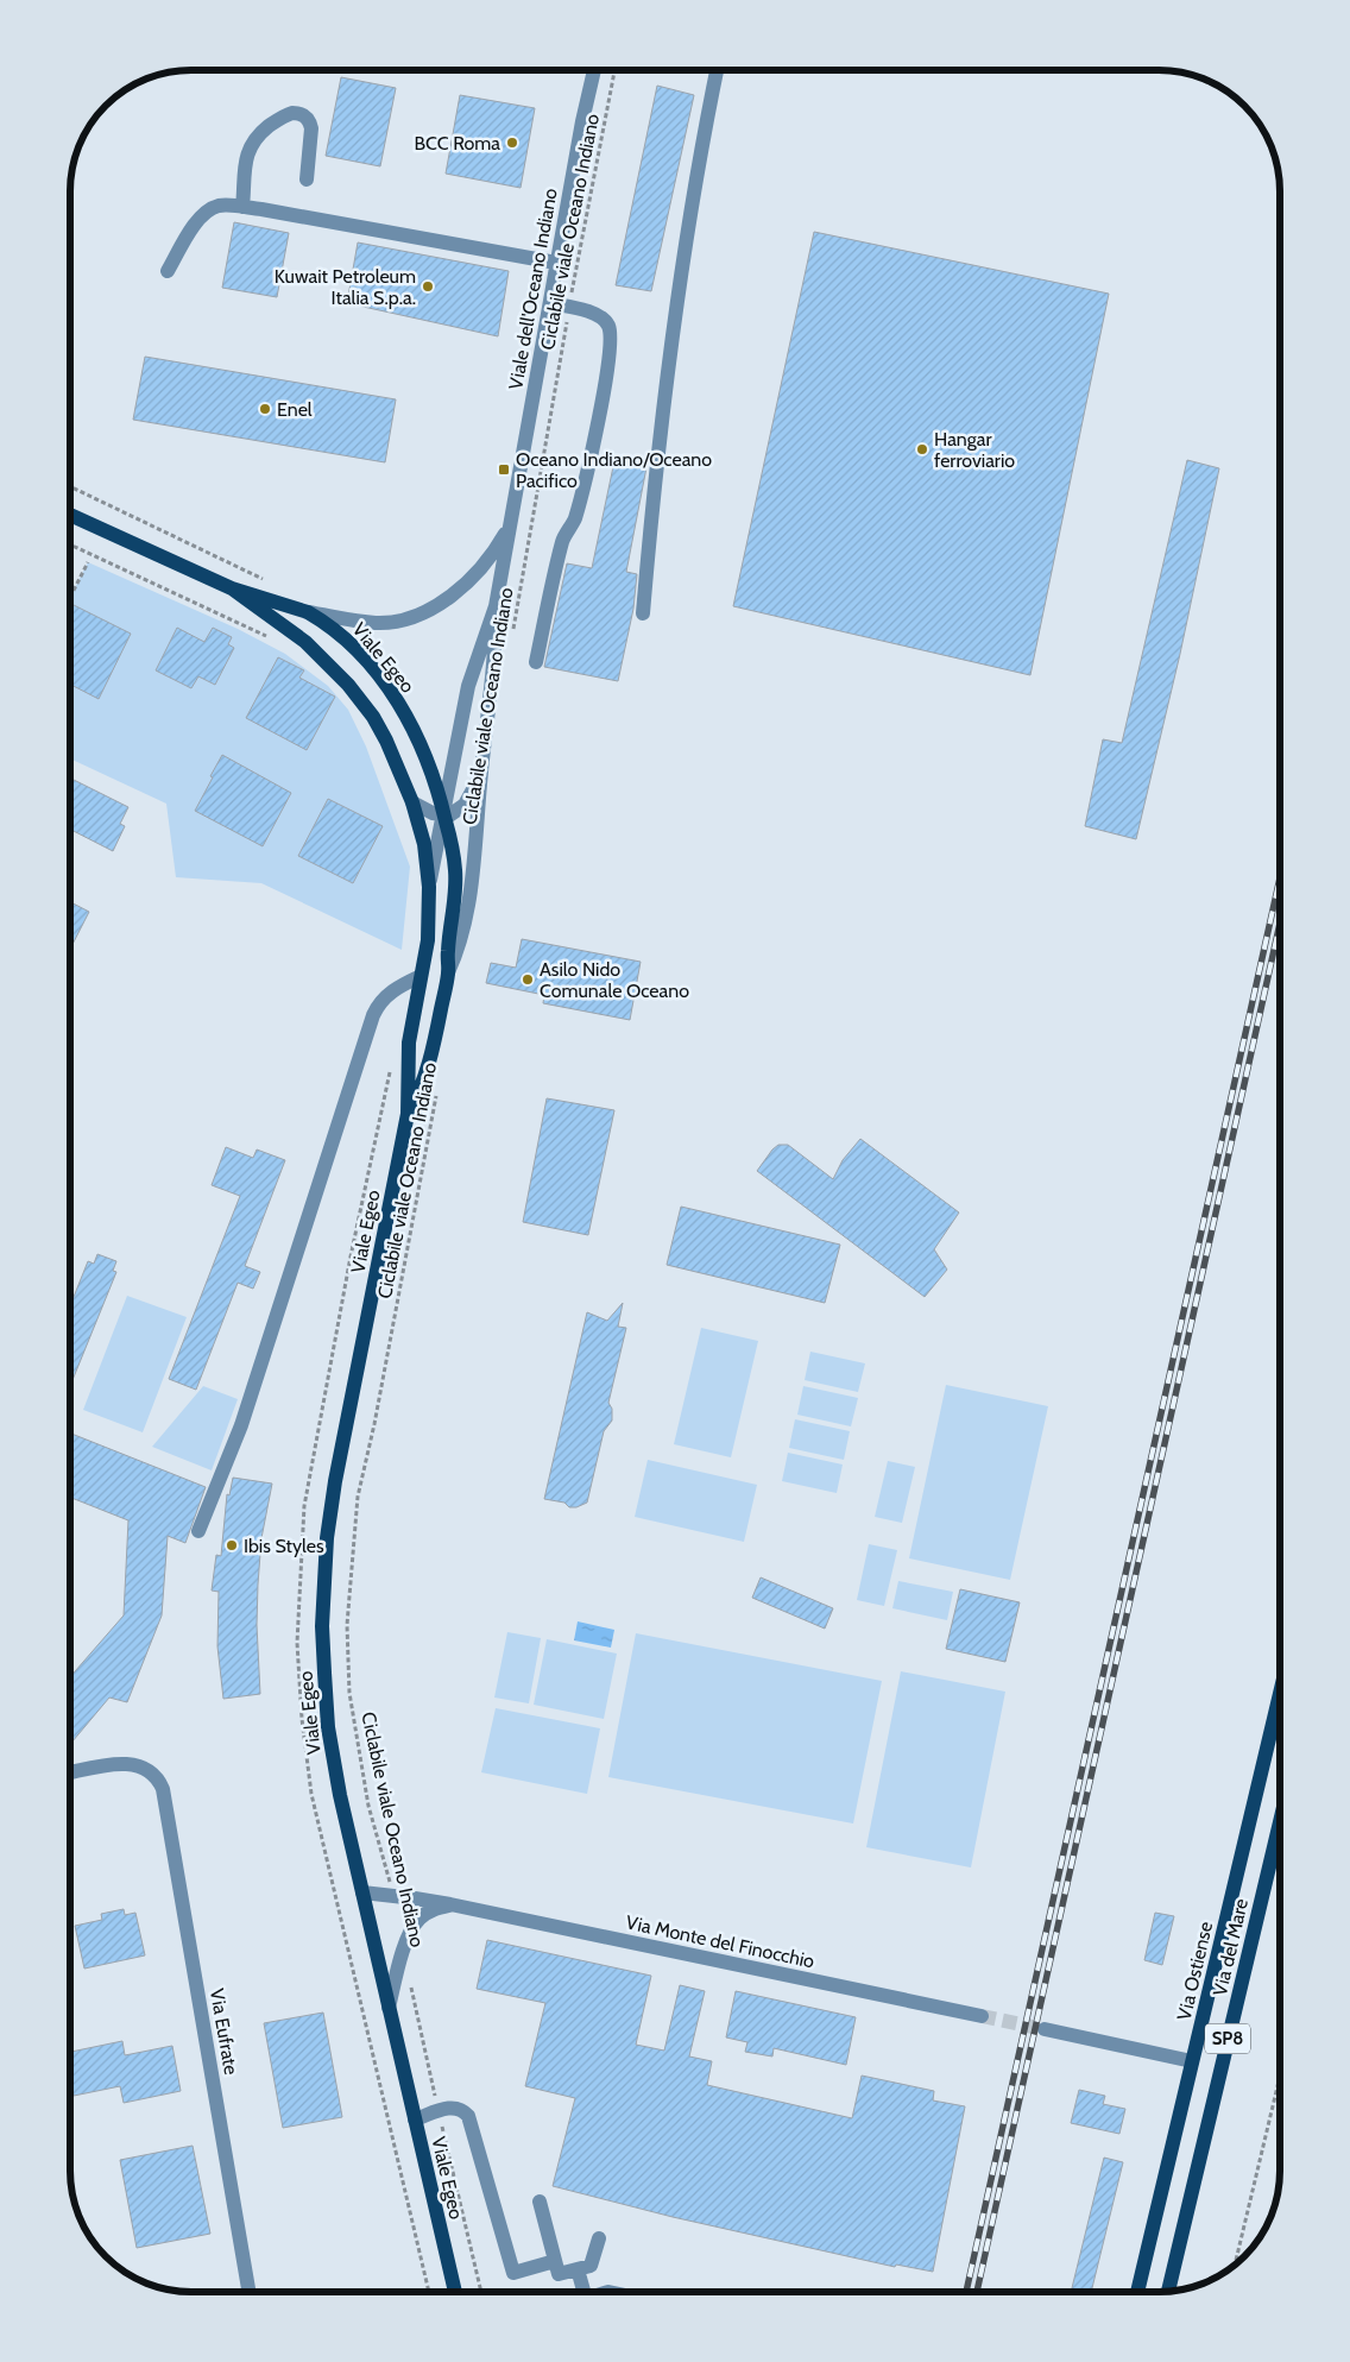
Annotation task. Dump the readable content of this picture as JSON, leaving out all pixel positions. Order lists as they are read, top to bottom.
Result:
{
  "streets": {
    "main road": [
      "Viale Egeo",
      "Via del Mare",
      "Via Ostiense",
      "SP8"
    ],
    "street": ["Viale dell'Oceano Indiano", "Via Monte del Finocchio", "Via Eufrate"],
    "path": ["Ciclabile viale Oceano Indiano"]
  },
  "crossings": [
    ["Ciclabile viale Oceano Indiano", "Via Monte del Finocchio"],
    ["Viale dell'Oceano Indiano", "Viale Egeo"],
    ["Viale Egeo", "Via Monte del Finocchio"]
  ],
  "places": {
    "other": [
      "BCC Roma",
      "Kuwait Petroleum Italia S.p.a.",
      "Enel",
      "Hangar ferroviario",
      "Asilo Nido Comunale Oceano",
      "Ibis Styles"
    ],
    "transit": ["Oceano Indiano/Oceano Pacifico"]
  }
}
